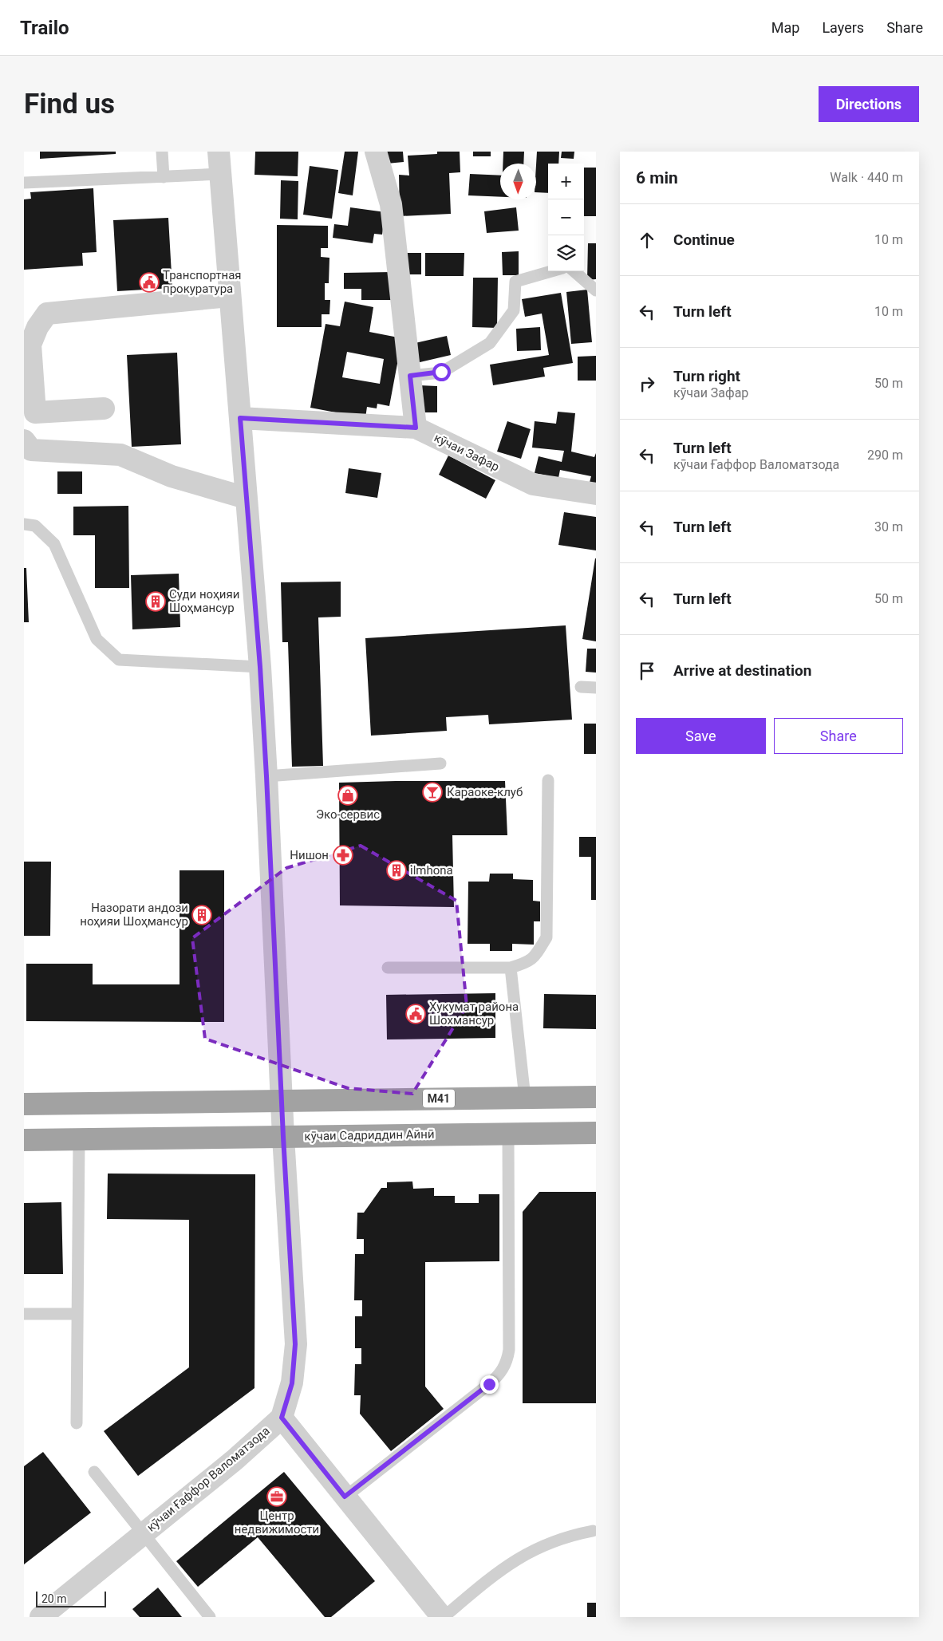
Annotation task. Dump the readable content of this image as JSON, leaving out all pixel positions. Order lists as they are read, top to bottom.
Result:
{
  "streets": {
    "highway": ["M41", "кӯчаи Садриддин Айнӣ"],
    "street": ["кӯчаи Зафар", "кӯчаи Ғаффор Валоматзода"]
  },
  "places": {
    "public building": ["Транспортная прокуратура", "Хукумат района Шохмансур"],
    "building": ["Суди ноҳияи Шоҳмансур", "ilmhona", "Назорати андози ноҳияи Шоҳмансур"],
    "bar": ["Караоке-клуб"],
    "shop": ["Эко-сервис"],
    "pharmacy": ["Нишон"],
    "office": ["Центр недвижимости"]
  },
  "scale_bar": "20 m",
  "north": "bottom",
  "page": {
    "header": "Trailo",
    "nav": ["Map", "Layers", "Share"],
    "buttons": [
      "Directions",
      ["Save", "Share"]
    ],
    "title": "Find us",
    "heading": ["6 min", "Walk · 440 m"],
    "map_buttons": ["+", "−"],
    "list": [
      ["Continue", "10 m"],
      ["Turn left", "10 m"],
      ["Turn right", "кӯчаи Зафар", "50 m"],
      ["Turn left", "кӯчаи Ғаффор Валоматзода", "290 m"],
      ["Turn left", "30 m"],
      ["Turn left", "50 m"],
      "Arrive at destination"
    ],
    "scale": "20 m"
  }
}
